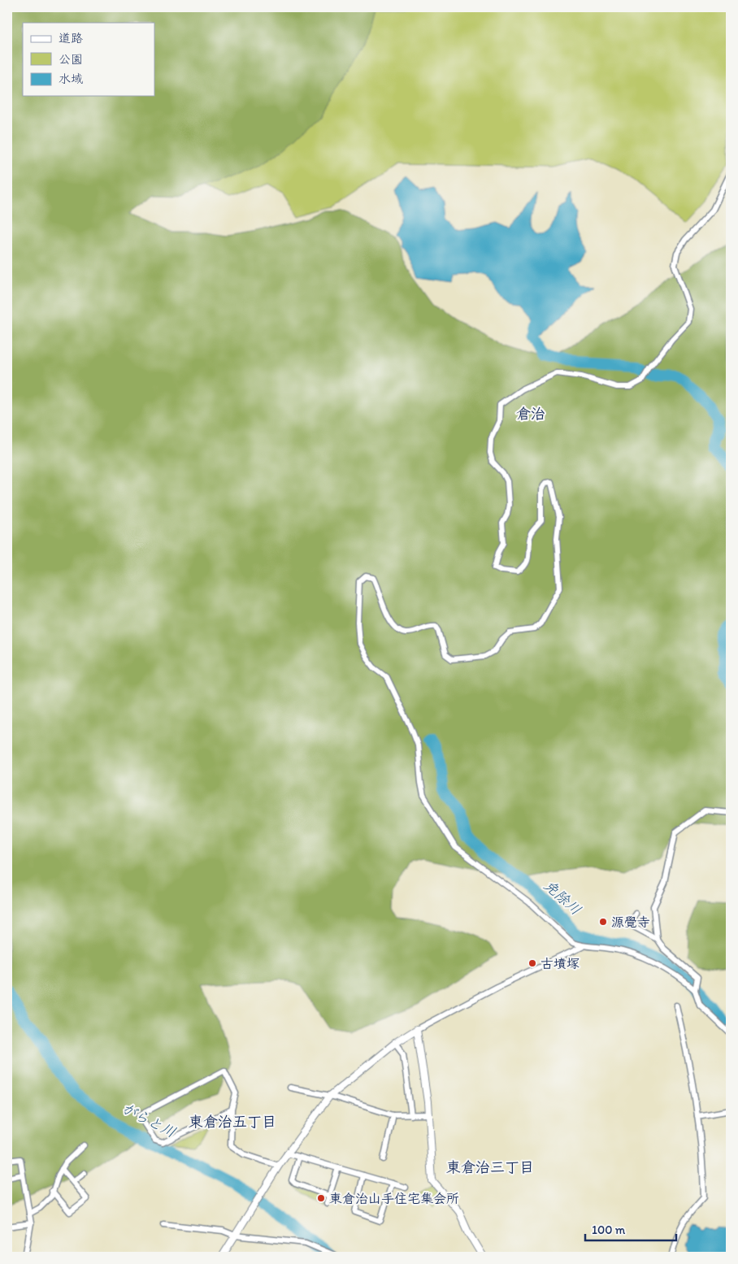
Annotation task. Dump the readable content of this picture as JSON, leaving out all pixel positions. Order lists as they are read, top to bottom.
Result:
{
  "districts": ["倉治", "東倉治五丁目", "東倉治三丁目"],
  "water": ["免除川", "がらと川"],
  "places": ["源覺寺", "古墳塚", "東倉治山手住宅集会所"],
  "legend": ["道路", "公園", "水域"],
  "scale_bar": "100 m"
}
